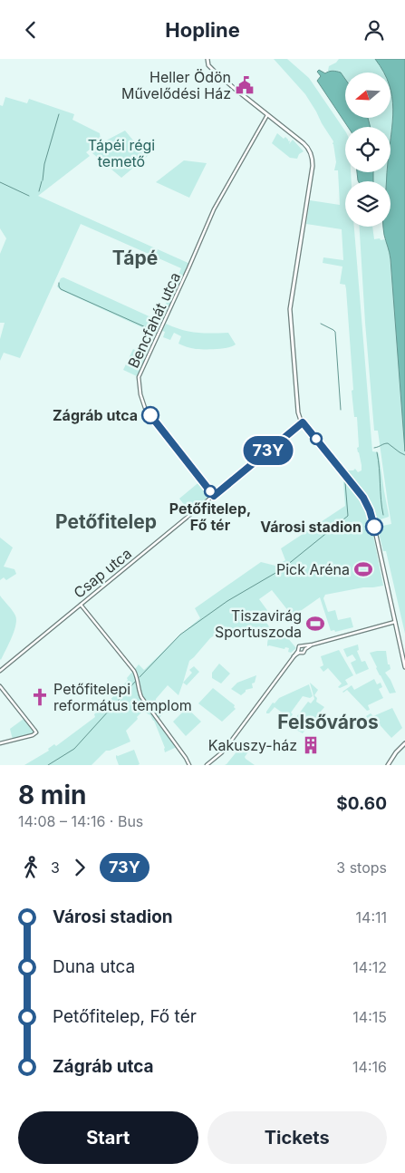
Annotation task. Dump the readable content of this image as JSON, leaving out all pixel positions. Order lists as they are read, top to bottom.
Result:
{
  "streets": {
    "street": ["Bencfahát utca", "Csap utca"]
  },
  "crossings": [
    ["Bencfahát utca", "Csap utca"]
  ],
  "districts": ["Tápé", "Petőfitelep", "Felsőváros"],
  "parks": ["Tápéi régi temető"],
  "places": {
    "public building": ["Heller Ödön Művelődési Ház"],
    "other": ["Zágráb utca", "Petőfitelep, Fő tér", "Városi stadion"],
    "sports": ["Pick Aréna", "Tiszavirág Sportuszoda"],
    "church": ["Petőfitelepi református templom"],
    "building": ["Kakuszy-ház"]
  },
  "lines": ["bus line 73Y"],
  "north": "left",
  "page": {
    "header": "Hopline",
    "on_map": "73Y",
    "heading": ["8 min", "14:08 – 14:16 · Bus", "$0.60"],
    "legs": ["3", "73Y", "3 stops"],
    "list": [
      {
        "name": "Városi stadion",
        "value": "14:11"
      },
      {
        "name": "Duna utca",
        "value": "14:12"
      },
      {
        "name": "Petőfitelep, Fő tér",
        "value": "14:15"
      },
      {
        "name": "Zágráb utca",
        "value": "14:16"
      }
    ],
    "buttons": ["Start", "Tickets"]
  }
}
